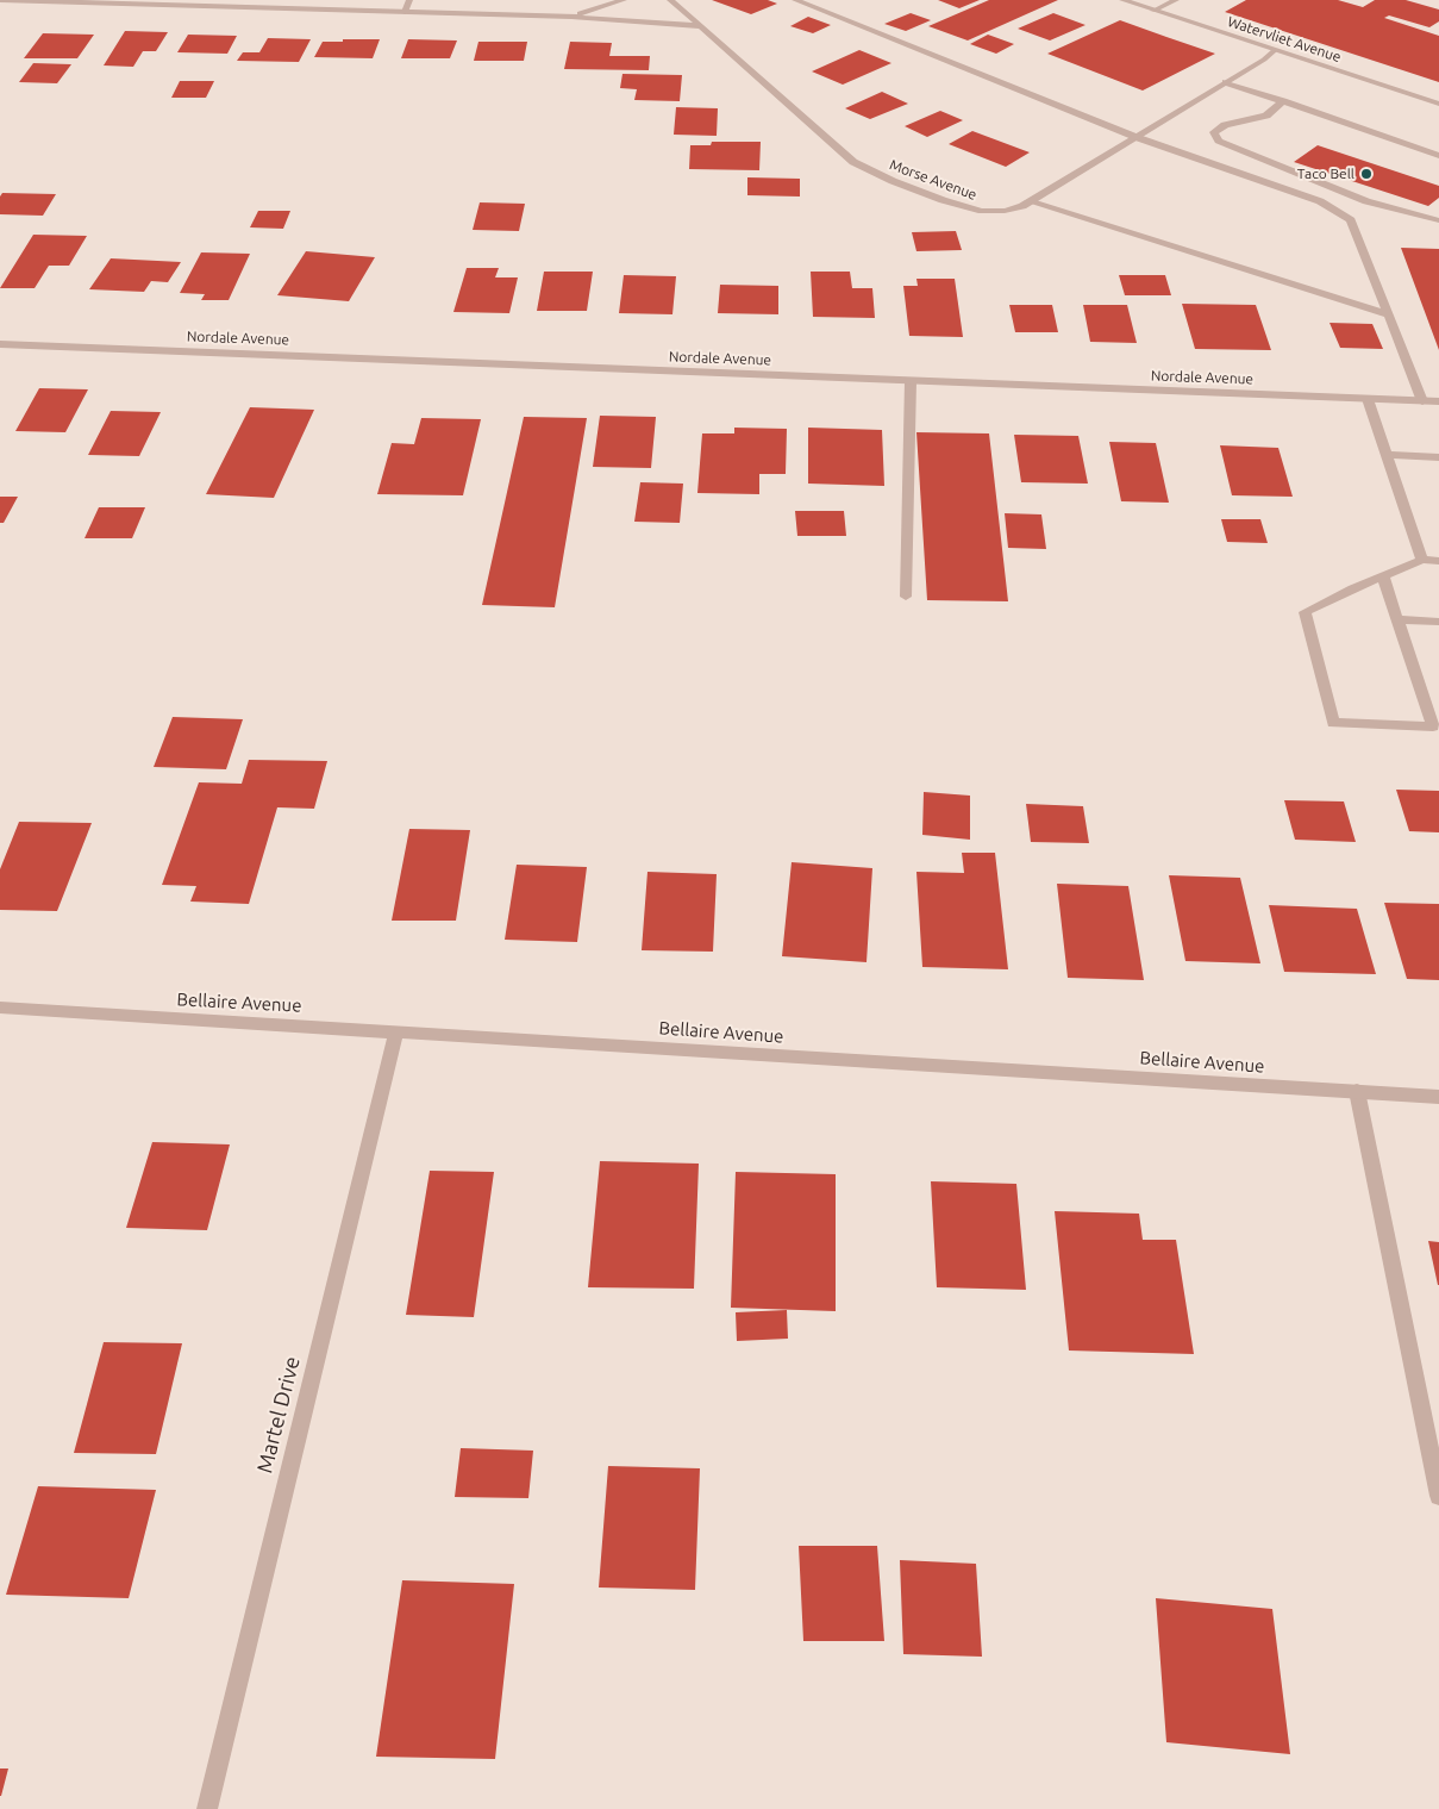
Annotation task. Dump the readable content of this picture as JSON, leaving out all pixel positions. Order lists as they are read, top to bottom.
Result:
{
  "streets": {
    "street": [
      "Watervliet Avenue",
      "Morse Avenue",
      "Nordale Avenue",
      "Bellaire Avenue",
      "Martel Drive"
    ]
  },
  "crossings": [
    ["Watervliet Avenue", "Morse Avenue"],
    ["Bellaire Avenue", "Martel Drive"]
  ],
  "places": ["Taco Bell"]
}
